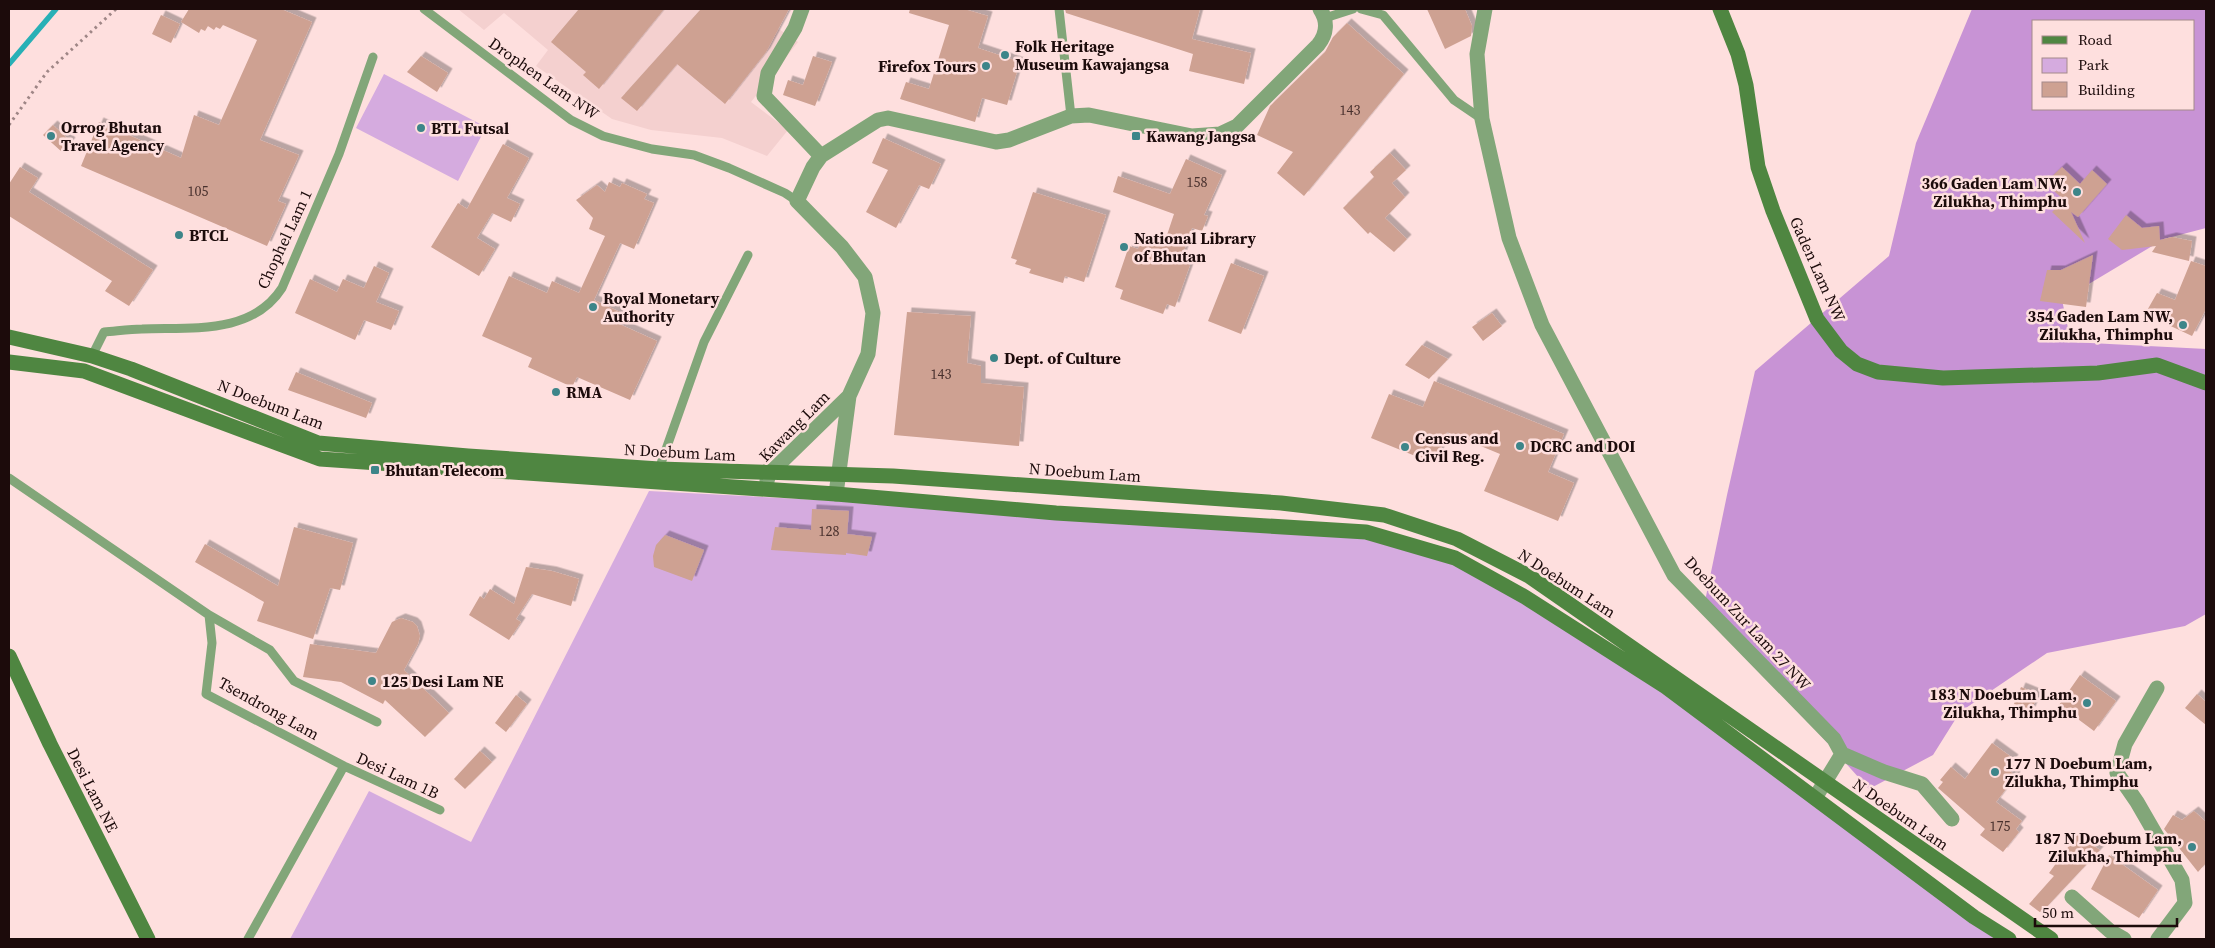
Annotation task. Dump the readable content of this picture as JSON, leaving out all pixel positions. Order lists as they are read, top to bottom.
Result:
{
  "streets": {
    "main road": ["Gaden Lam NW", "N Doebum Lam", "Desi Lam NE"],
    "street": ["Kawang Lam", "Doebum Zur Lam 27 NW"],
    "lane": [
      "Drophen Lam NW",
      "Chophel Lam 1",
      "Tsendrong Lam",
      "Desi Lam 1B"
    ]
  },
  "crossings": [
    ["Chophel Lam 1", "N Doebum Lam"],
    ["N Doebum Lam", "Kawang Lam"],
    ["Tsendrong Lam", "Desi Lam 1B"]
  ],
  "places": {
    "other": [
      "Folk Heritage Museum Kawajangsa",
      "Firefox Tours",
      "BTL Futsal",
      "Orrog Bhutan Travel Agency",
      "366 Gaden Lam NW, Zilukha, Thimphu",
      "BTCL",
      "National Library of Bhutan",
      "Royal Monetary Authority",
      "354 Gaden Lam NW, Zilukha, Thimphu",
      "Dept. of Culture",
      "RMA",
      "DCRC and DOI",
      "Census and Civil Reg.",
      "125 Desi Lam NE",
      "183 N Doebum Lam, Zilukha, Thimphu",
      "177 N Doebum Lam, Zilukha, Thimphu",
      "187 N Doebum Lam, Zilukha, Thimphu"
    ],
    "transit": ["Kawang Jangsa", "Bhutan Telecom"]
  },
  "house_numbers": [
    "143",
    "158",
    "105",
    "143",
    "128",
    "175"
  ],
  "legend": ["Road", "Park", "Building"],
  "scale_bar": "50 m"
}
